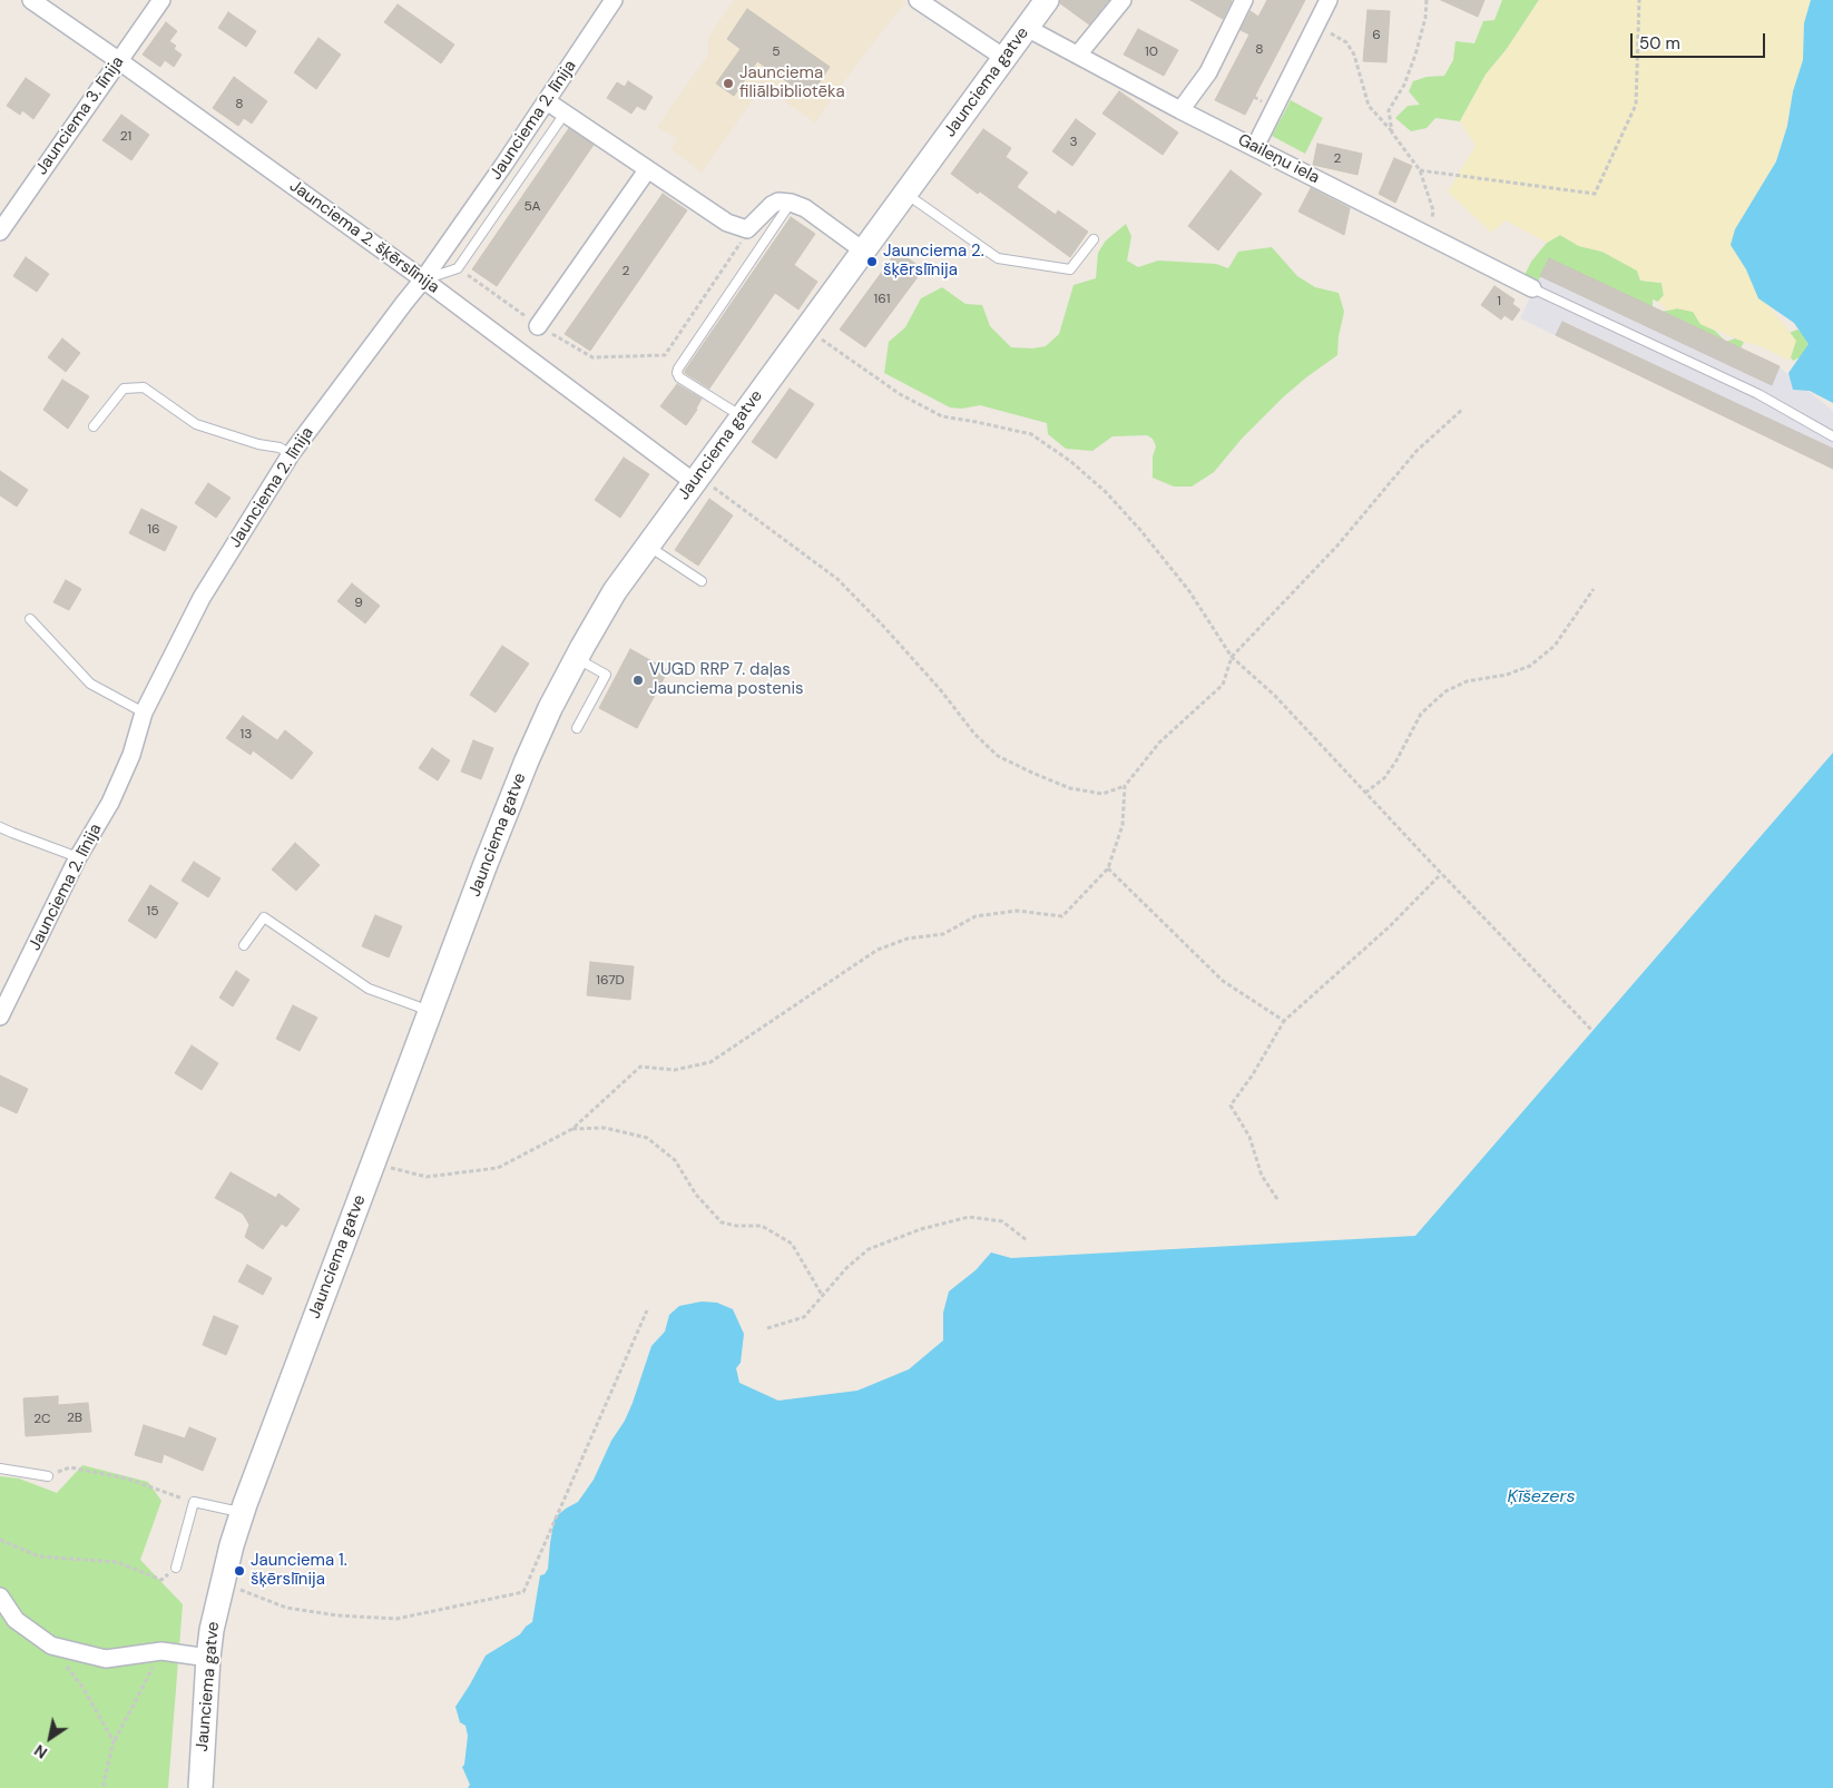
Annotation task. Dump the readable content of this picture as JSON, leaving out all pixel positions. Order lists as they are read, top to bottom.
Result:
{
  "streets": {
    "main road": ["Jaunciema gatve"],
    "street": [
      "Jaunciema 3. līnija",
      "Jaunciema 2. līnija",
      "Gaileņu iela",
      "Jaunciema 2. šķērslīnija"
    ]
  },
  "crossings": [
    ["Jaunciema gatve", "Gaileņu iela"],
    ["Jaunciema gatve", "Jaunciema 2. šķērslīnija"],
    ["Jaunciema 3. līnija", "Jaunciema 2. šķērslīnija"],
    ["Jaunciema 2. līnija", "Jaunciema 2. šķērslīnija"]
  ],
  "water": ["Ķīšezers"],
  "places": [
    "Jaunciema filiālbibliotēka",
    "Jaunciema 2. šķērslīnija",
    "VUGD RRP 7. daļas Jaunciema postenis",
    "Jaunciema 1. šķērslīnija"
  ],
  "house_numbers": [
    "6",
    "8",
    "5",
    "10",
    "8",
    "21",
    "3",
    "2",
    "5A",
    "2",
    "161",
    "1",
    "16",
    "9",
    "13",
    "15",
    "167D",
    "2B",
    "2C"
  ],
  "scale_bar": "50 m",
  "north": "bottom left"
}
